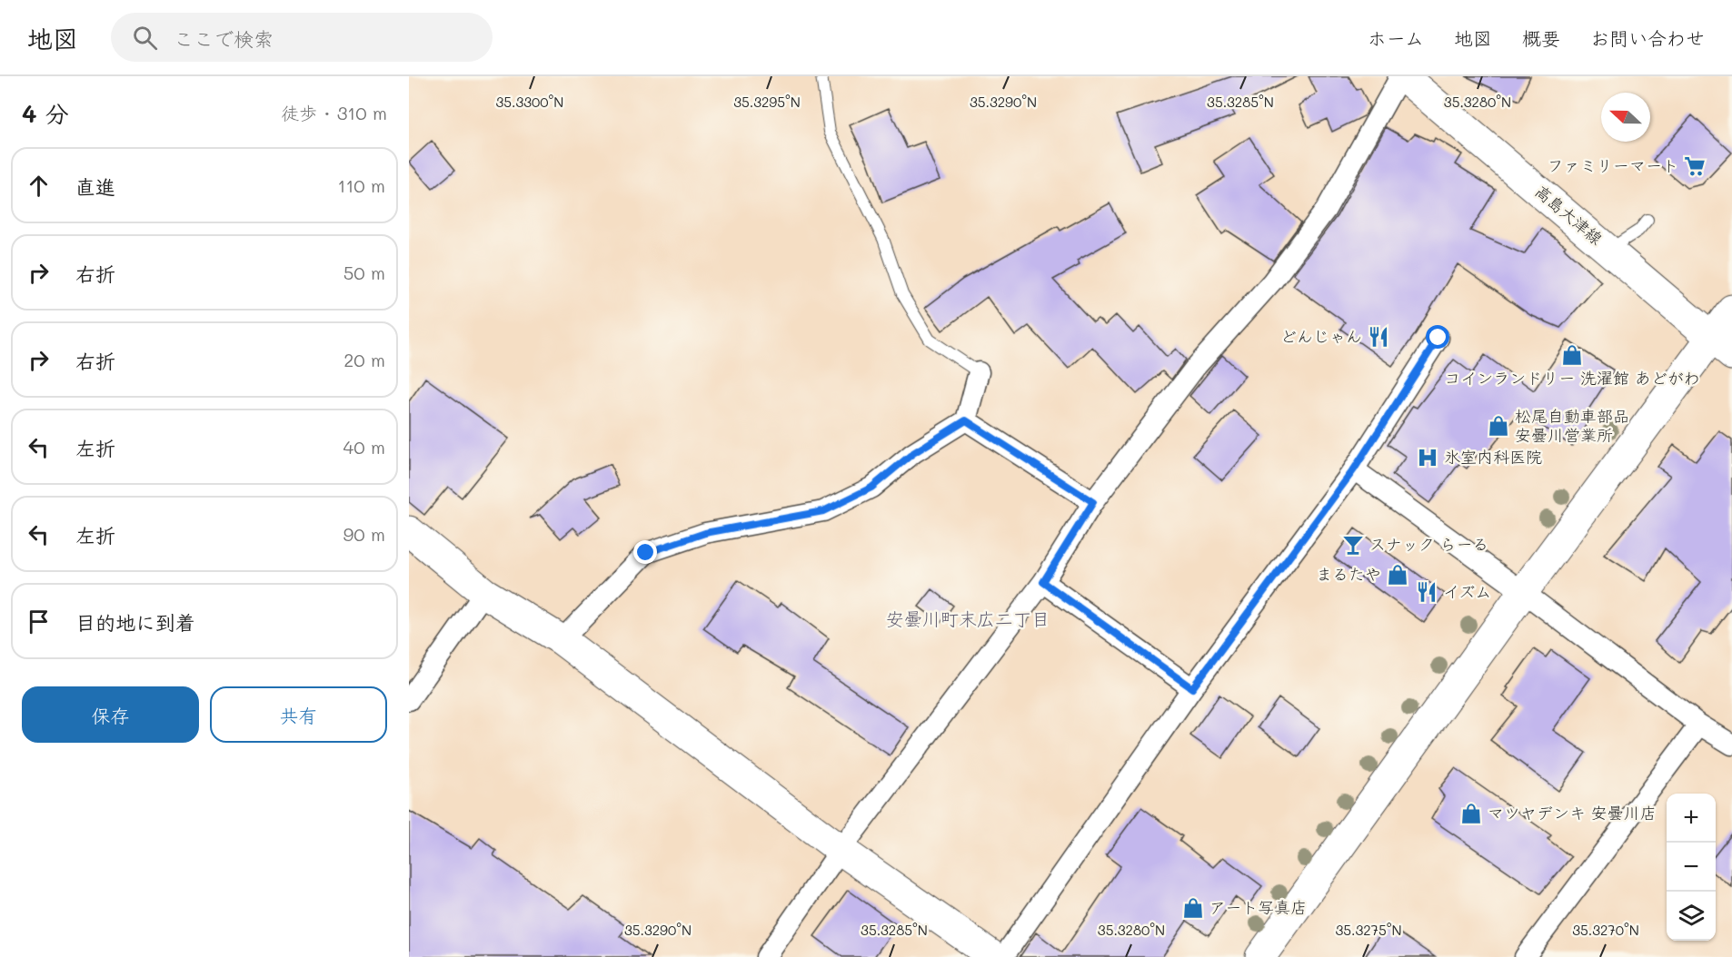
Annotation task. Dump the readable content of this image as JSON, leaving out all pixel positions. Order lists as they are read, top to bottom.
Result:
{
  "streets": {
    "street": ["高島大津線"]
  },
  "districts": ["安曇川町末広二丁目"],
  "places": {
    "supermarket": ["ファミリーマート"],
    "restaurant": ["どんじゃん", "イズム"],
    "shop": [
      "コインランドリー 洗濯館 あどがわ",
      "松尾自動車部品 安曇川営業所",
      "まるたや",
      "マツヤデンキ 安曇川店",
      "アート写真店"
    ],
    "hospital": ["氷室内科医院"],
    "bar": ["スナック らーる"]
  },
  "north": "left",
  "page": {
    "header": "地図",
    "search": "ここで検索",
    "nav": [
      "ホーム",
      "地図",
      "概要",
      "お問い合わせ"
    ],
    "heading": ["4 分", "徒歩 · 310 m"],
    "list": [
      ["直進", "110 m"],
      ["右折", "50 m"],
      ["右折", "20 m"],
      ["左折", "40 m"],
      ["左折", "90 m"],
      "目的地に到着"
    ],
    "buttons": ["保存", "共有"],
    "map_buttons": ["+", "−"]
  },
  "coordinates": [
    "35.3280°N",
    "35.3300°N",
    "35.3295°N",
    "35.3290°N",
    "35.3285°N",
    "35.3275°N",
    "35.3270°N"
  ]
}
